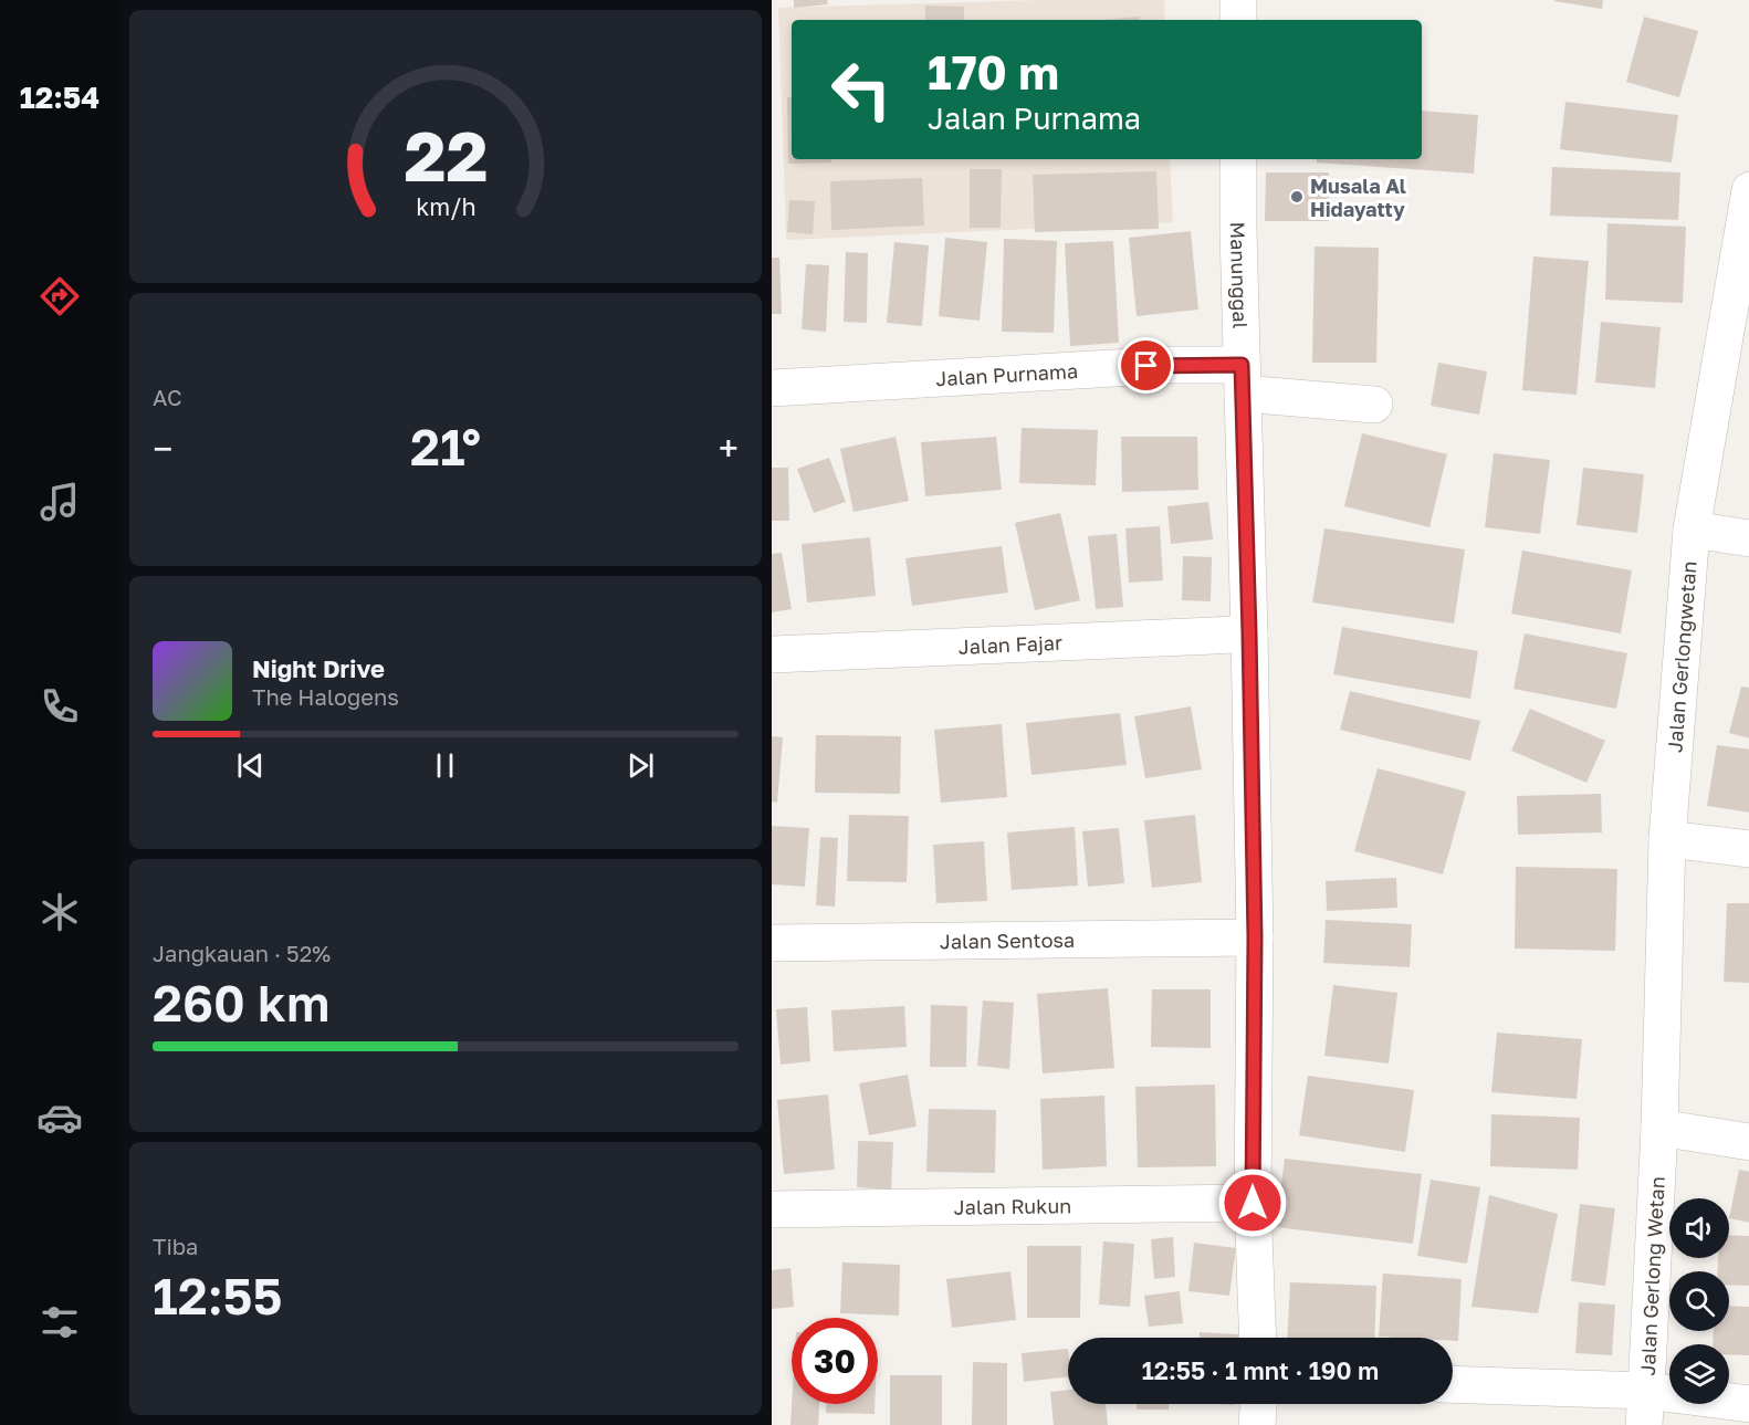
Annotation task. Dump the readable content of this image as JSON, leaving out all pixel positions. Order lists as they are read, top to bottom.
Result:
{
  "streets": {
    "street": [
      "Manunggal",
      "Jalan Purnama",
      "Jalan Fajar",
      "Jalan Gerlongwetan",
      "Jalan Sentosa",
      "Jalan Rukun",
      "Jalan Gerlong Wetan"
    ]
  },
  "crossings": [
    ["Manunggal", "Jalan Purnama"],
    ["Manunggal", "Jalan Fajar"],
    ["Manunggal", "Jalan Sentosa"],
    ["Manunggal", "Jalan Rukun"],
    ["Jalan Gerlongwetan", "Jalan Gerlong Wetan"]
  ],
  "places": ["Musala Al Hidayatty"],
  "page": {
    "tabs": "12:54",
    "turn": ["170 m", "Jalan Purnama"],
    "tile": [
      "AC",
      ["Jangkauan · 52%", "260 km"],
      ["Tiba", "12:55"]
    ],
    "heat": ["−", "21°", "+"],
    "song": ["Night Drive", "The Halogens"],
    "limit": "30",
    "trip": "12:55 · 1 mnt · 190 m",
    "gauge": ["22", "km/h"]
  }
}
